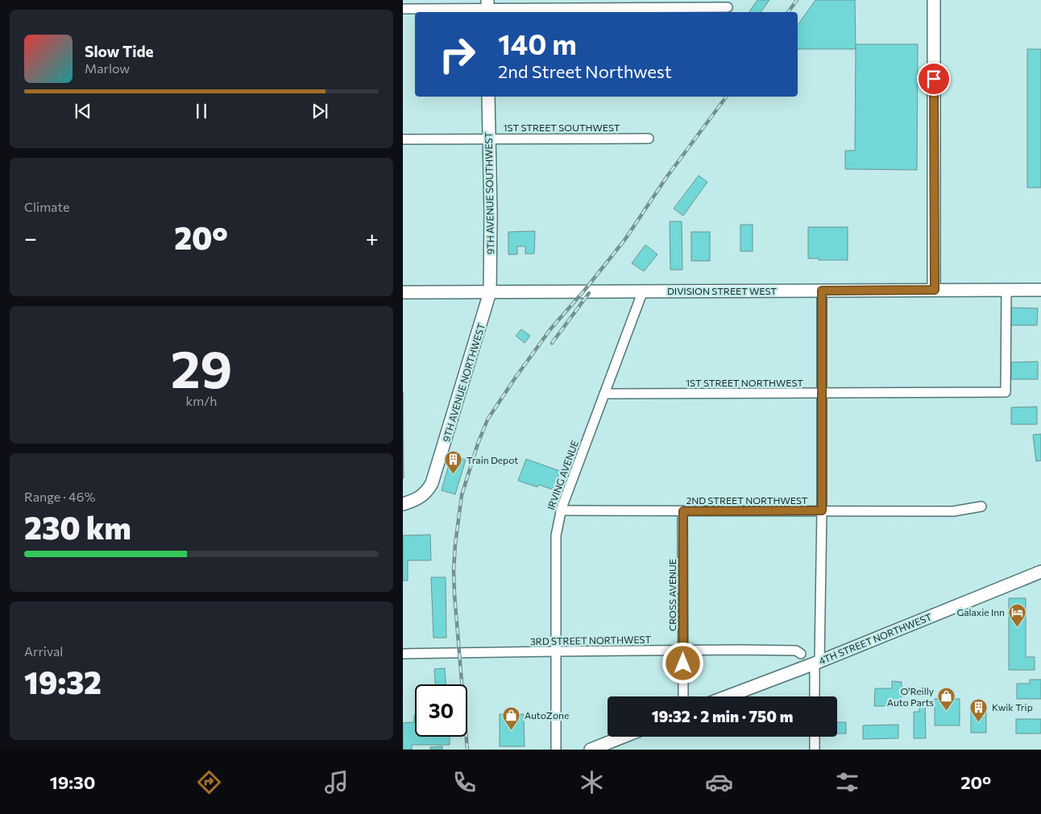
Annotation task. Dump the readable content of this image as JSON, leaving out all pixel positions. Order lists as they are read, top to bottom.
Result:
{
  "streets": {
    "street": [
      "1ST STREET SOUTHWEST",
      "9TH AVENUE SOUTHWEST",
      "DIVISION STREET WEST",
      "9TH AVENUE NORTHWEST",
      "1ST STREET NORTHWEST",
      "IRVING AVENUE",
      "2ND STREET NORTHWEST",
      "CROSS AVENUE",
      "4TH STREET NORTHWEST",
      "3RD STREET NORTHWEST"
    ]
  },
  "crossings": [
    ["1ST STREET SOUTHWEST", "9TH AVENUE SOUTHWEST"],
    ["9TH AVENUE SOUTHWEST", "DIVISION STREET WEST"],
    ["9TH AVENUE SOUTHWEST", "9TH AVENUE NORTHWEST"],
    ["DIVISION STREET WEST", "9TH AVENUE NORTHWEST"],
    ["DIVISION STREET WEST", "1ST STREET NORTHWEST"],
    ["DIVISION STREET WEST", "IRVING AVENUE"],
    ["1ST STREET NORTHWEST", "IRVING AVENUE"],
    ["IRVING AVENUE", "2ND STREET NORTHWEST"],
    ["IRVING AVENUE", "3RD STREET NORTHWEST"],
    ["2ND STREET NORTHWEST", "CROSS AVENUE"],
    ["CROSS AVENUE", "3RD STREET NORTHWEST"]
  ],
  "places": {
    "building": ["Train Depot", "Kwik Trip"],
    "hotel": ["Galaxie Inn"],
    "shop": ["O'Reilly Auto Parts", "AutoZone"]
  },
  "page": {
    "turn": ["140 m", "2nd Street Northwest"],
    "song": ["Slow Tide", "Marlow"],
    "tile": [
      "Climate",
      ["29", "km/h"],
      ["Range · 46%", "230 km"],
      ["Arrival", "19:32"]
    ],
    "heat": ["−", "20°", "+"],
    "limit": "30",
    "trip": "19:32 · 2 min · 750 m",
    "tabs": ["19:30", "20°"]
  }
}
